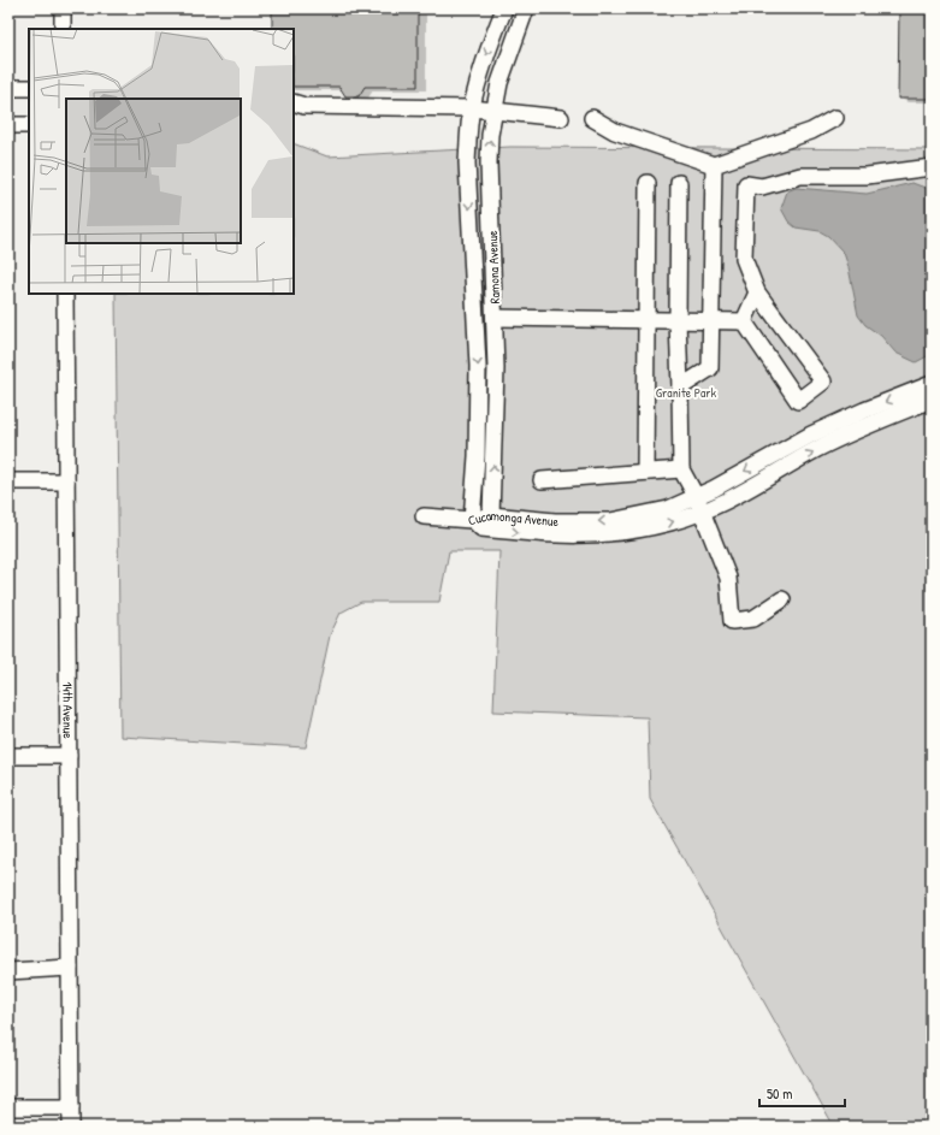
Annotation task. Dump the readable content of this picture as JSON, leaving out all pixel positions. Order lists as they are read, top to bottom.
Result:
{
  "streets": {
    "street": ["Ramona Avenue", "Cucamonga Avenue", "14th Avenue"]
  },
  "crossings": [
    ["Ramona Avenue", "Cucamonga Avenue"]
  ],
  "parks": ["Granite Park"],
  "scale_bar": "50 m"
}
